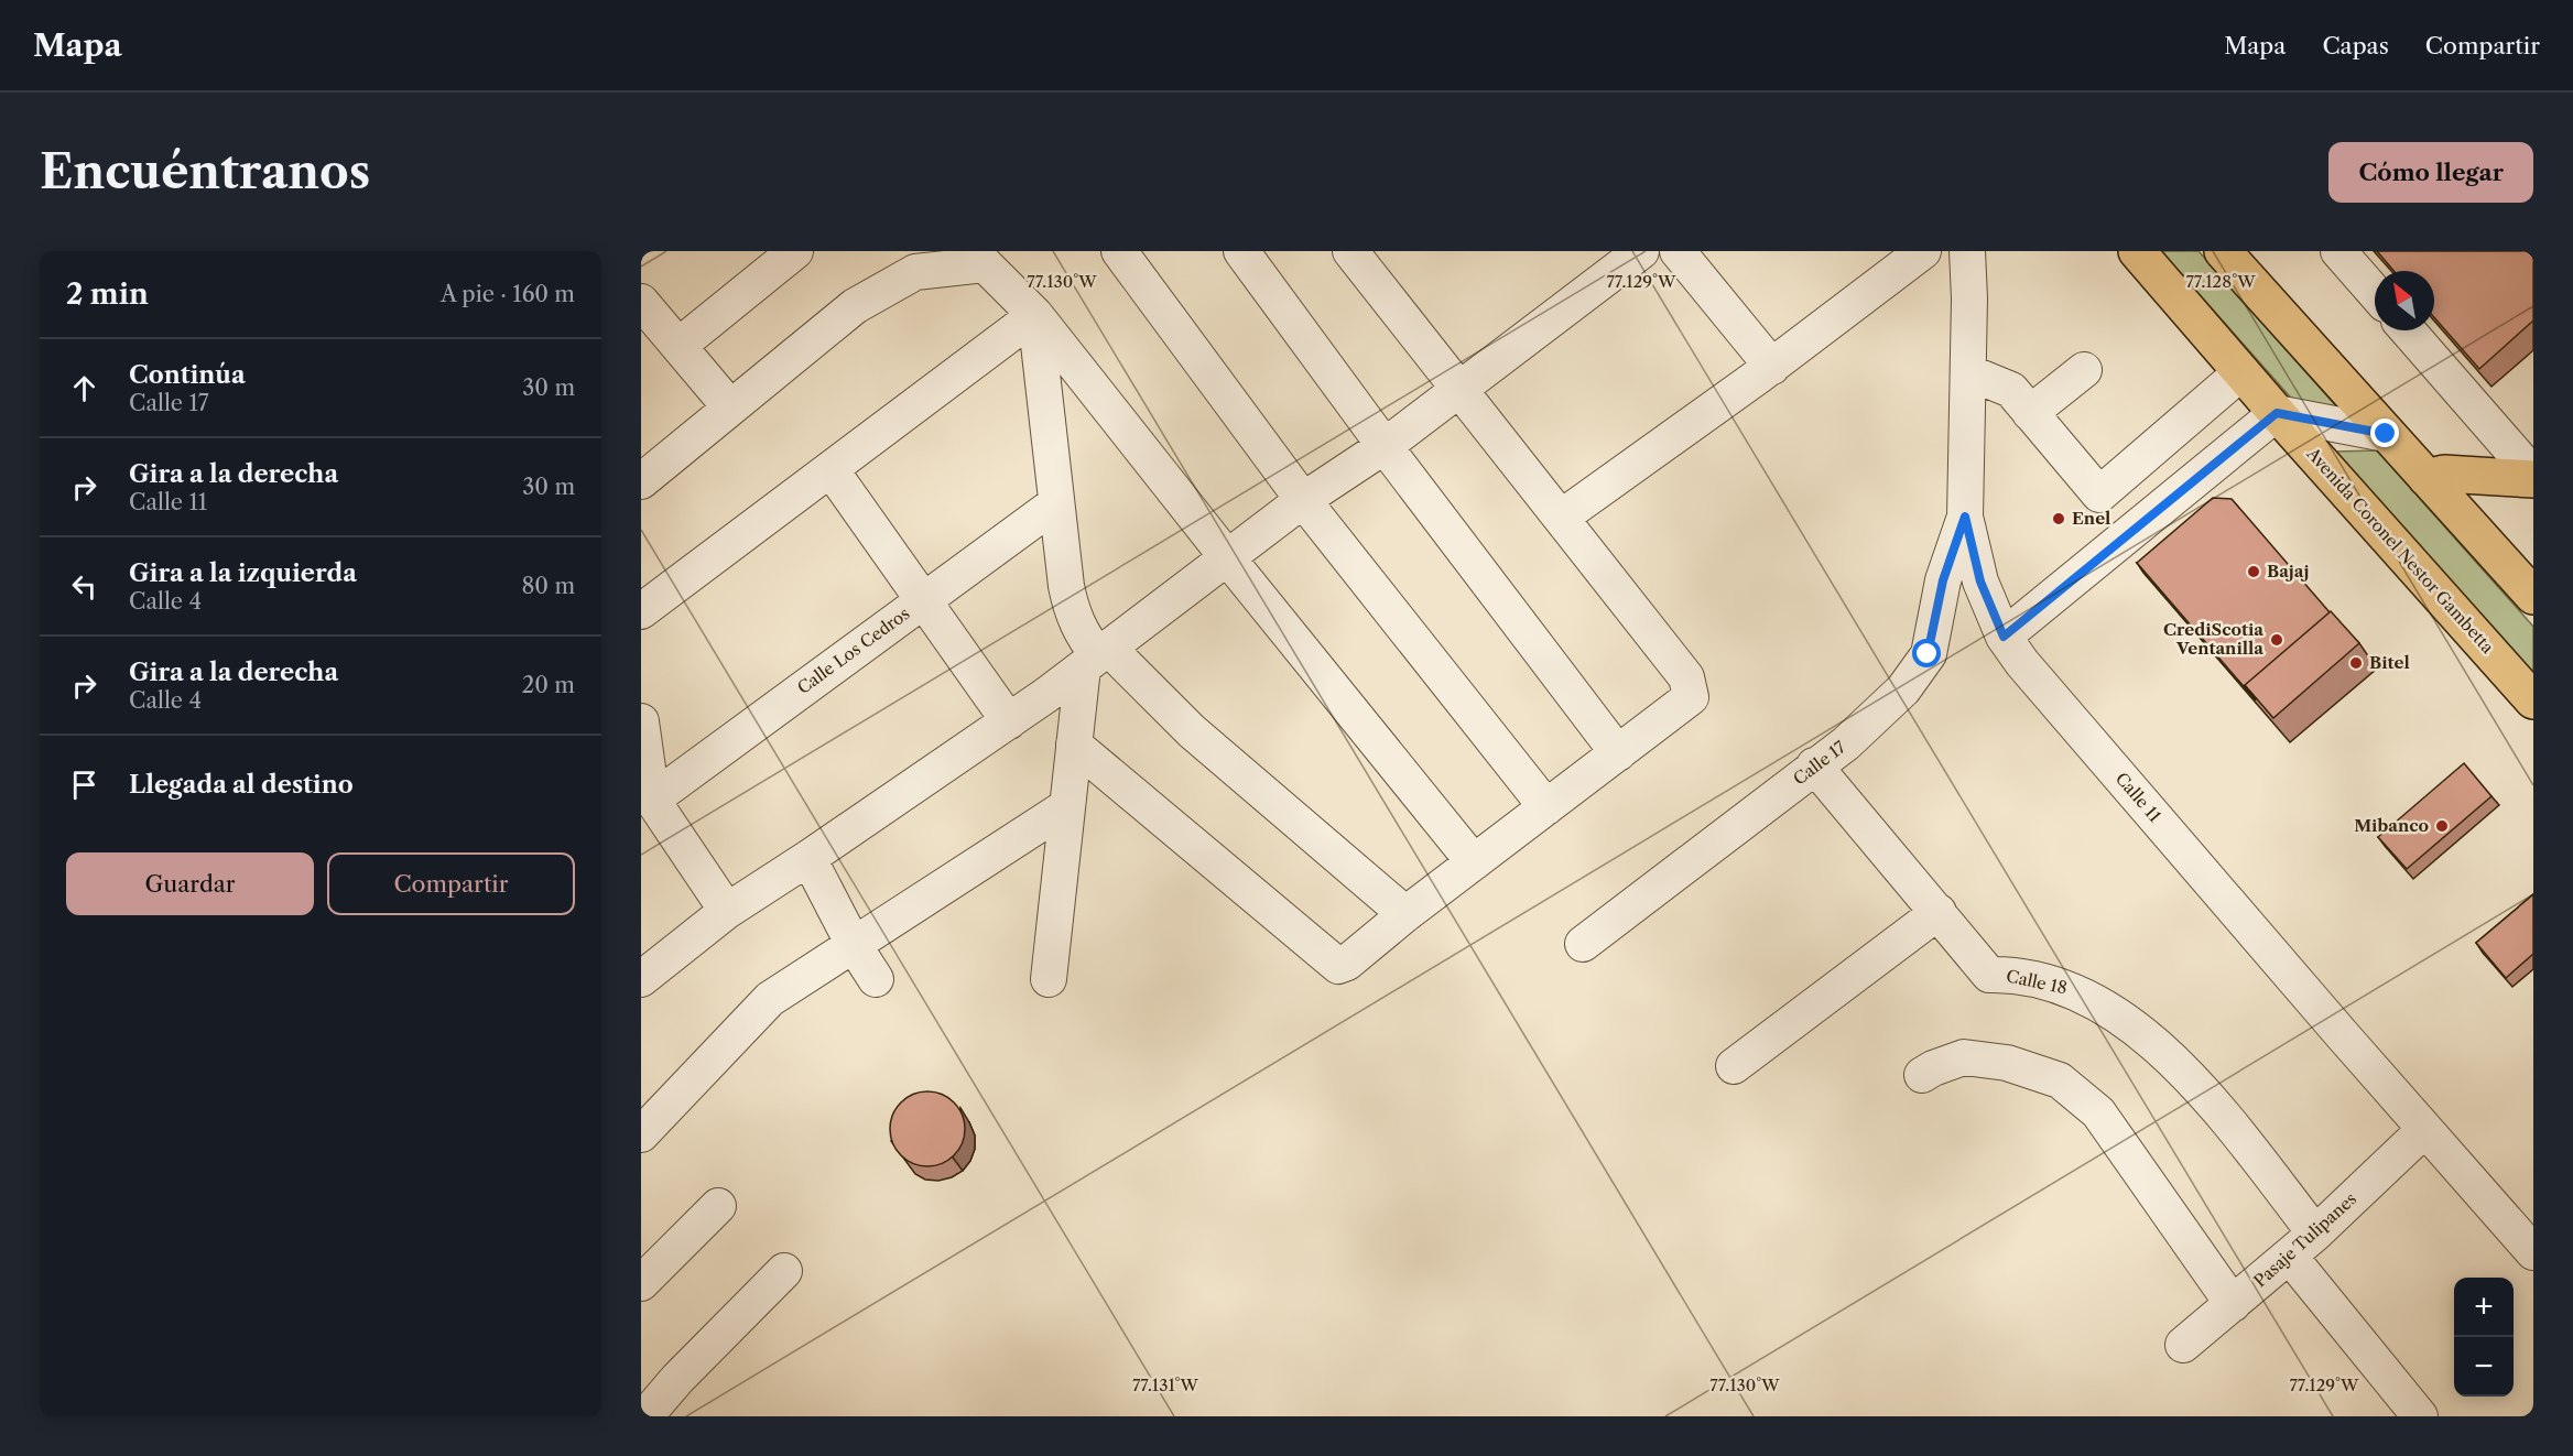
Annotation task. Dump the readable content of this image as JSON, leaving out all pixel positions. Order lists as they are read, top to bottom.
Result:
{
  "streets": {
    "highway": ["Avenida Coronel Nestor Gambetta"],
    "street": [
      "Calle Los Cedros",
      "Calle 17",
      "Calle 11",
      "Calle 18",
      "Pasaje Tulipanes"
    ]
  },
  "crossings": [
    ["Calle 17", "Calle 11"],
    ["Calle 17", "Calle 18"],
    ["Calle 11", "Pasaje Tulipanes"],
    ["Calle 18", "Pasaje Tulipanes"]
  ],
  "places": [
    "Enel",
    "Bajaj",
    "CrediScotia Ventanilla",
    "Bitel",
    "Mibanco"
  ],
  "north": "top left",
  "page": {
    "header": "Mapa",
    "nav": ["Mapa", "Capas", "Compartir"],
    "buttons": [
      "Cómo llegar",
      ["Guardar", "Compartir"]
    ],
    "title": "Encuéntranos",
    "heading": ["2 min", "A pie · 160 m"],
    "list": [
      ["Continúa", "Calle 17", "30 m"],
      ["Gira a la derecha", "Calle 11", "30 m"],
      ["Gira a la izquierda", "Calle 4", "80 m"],
      ["Gira a la derecha", "Calle 4", "20 m"],
      "Llegada al destino"
    ],
    "map_buttons": ["+", "−"]
  },
  "coordinates": [
    "77.130°W",
    "77.129°W",
    "77.128°W",
    "77.131°W"
  ]
}
